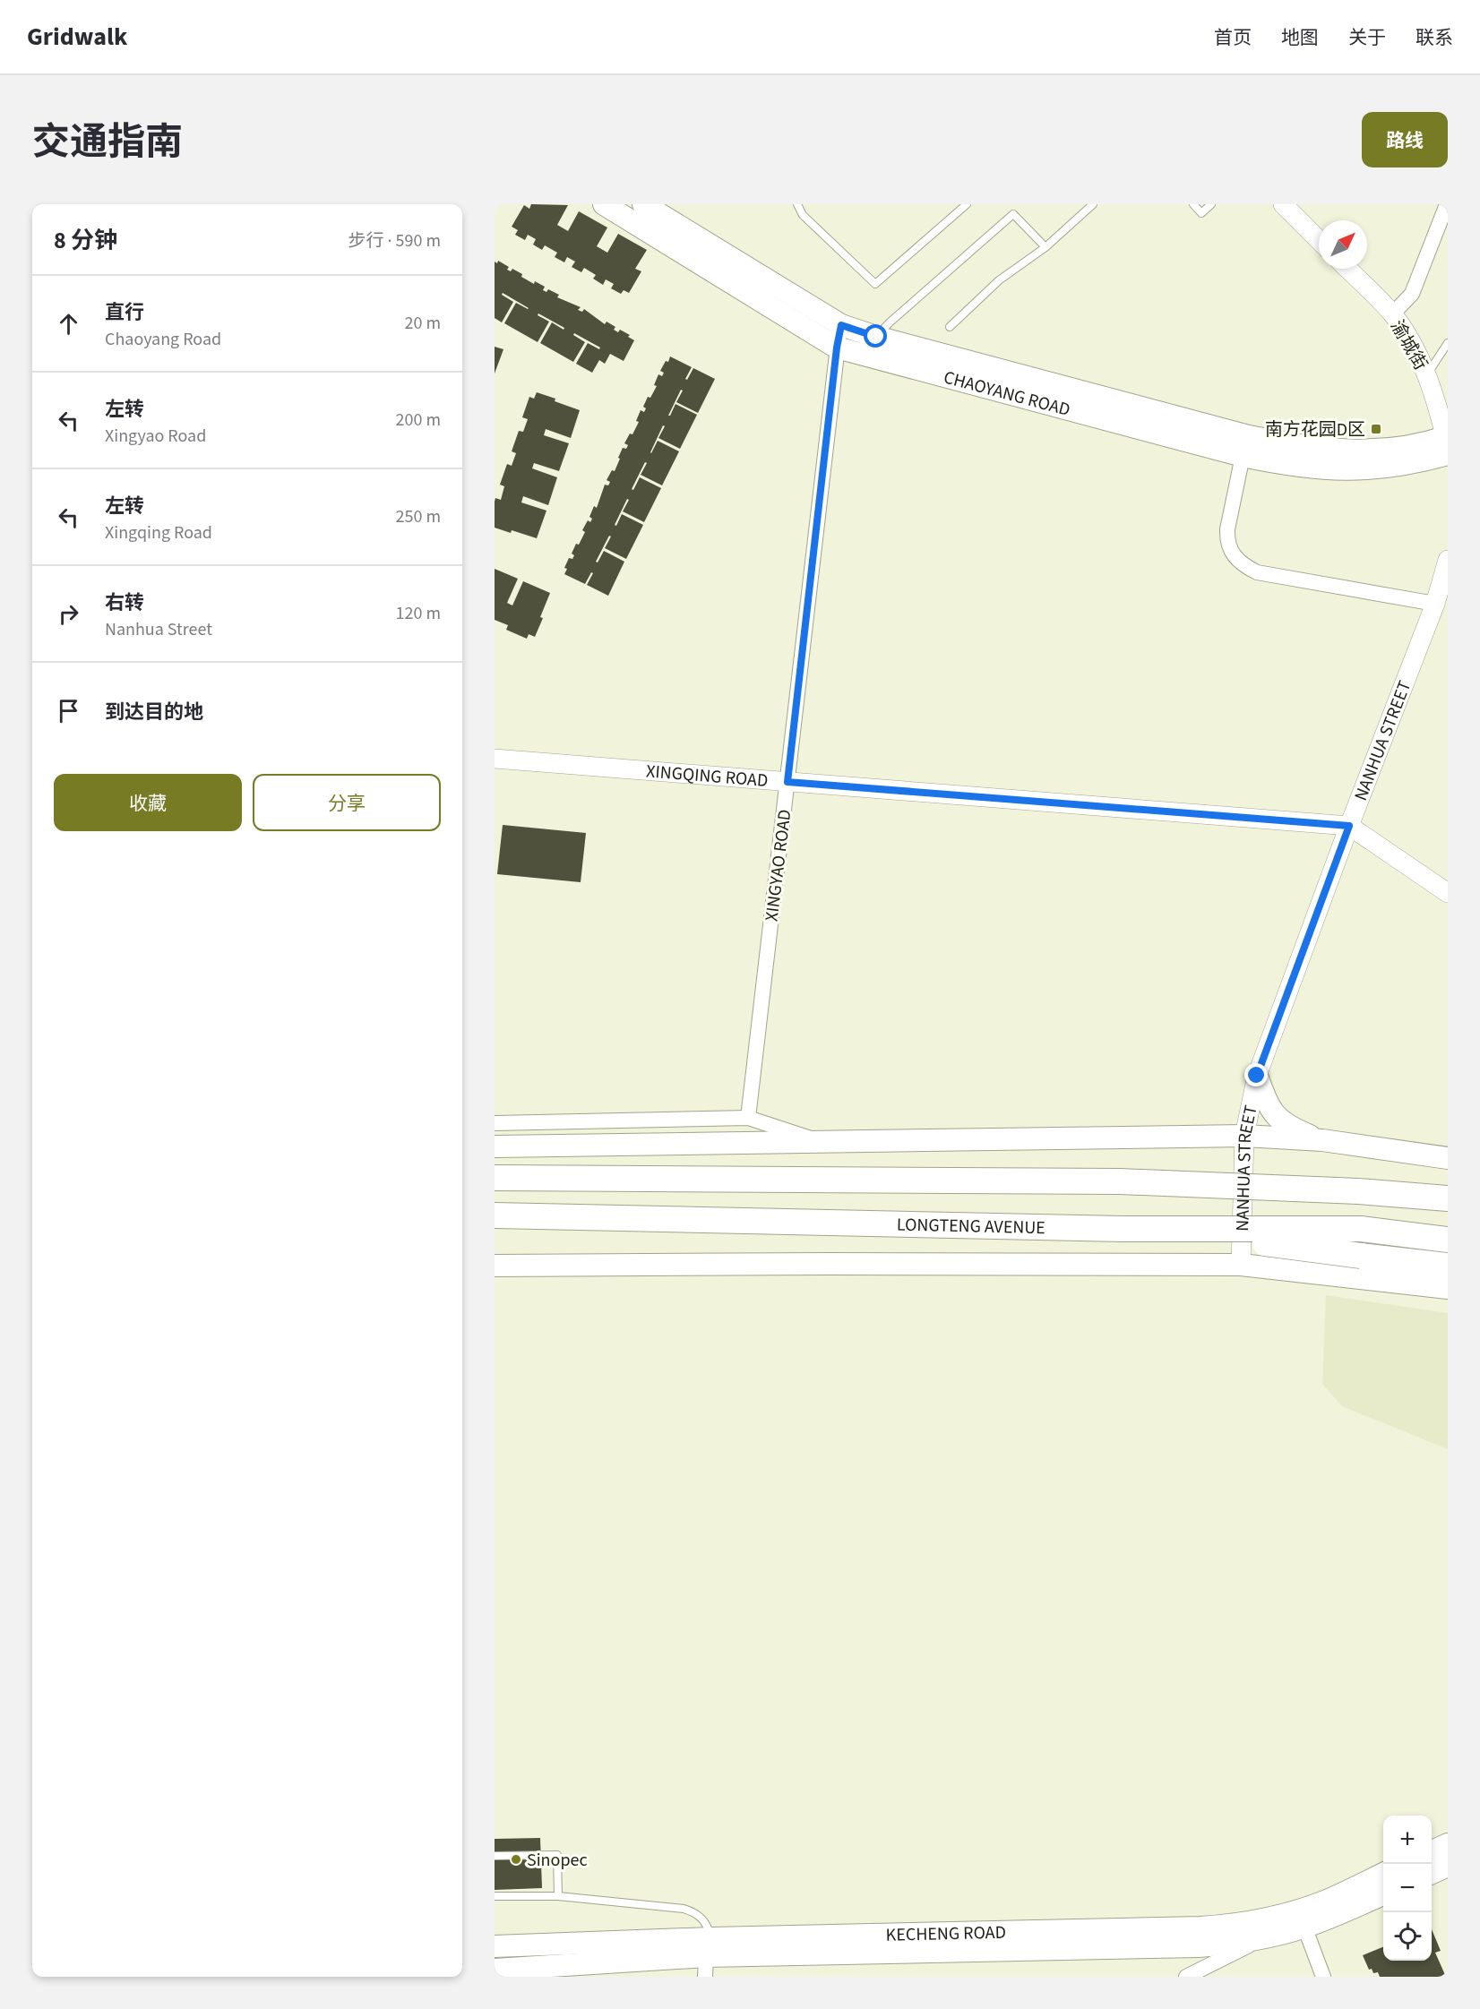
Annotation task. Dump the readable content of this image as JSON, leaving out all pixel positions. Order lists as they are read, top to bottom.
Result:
{
  "streets": {
    "highway": ["LONGTENG AVENUE"],
    "main road": ["CHAOYANG ROAD", "KECHENG ROAD"],
    "street": [
      "渝城街",
      "NANHUA STREET",
      "XINGQING ROAD",
      "XINGYAO ROAD"
    ]
  },
  "crossings": [
    ["渝城街", "CHAOYANG ROAD"],
    ["CHAOYANG ROAD", "XINGYAO ROAD"],
    ["NANHUA STREET", "XINGQING ROAD"],
    ["XINGQING ROAD", "XINGYAO ROAD"]
  ],
  "places": {
    "transit": ["南方花园D区"],
    "other": ["Sinopec"]
  },
  "north": "top right",
  "page": {
    "header": "Gridwalk",
    "nav": [
      "首页",
      "地图",
      "关于",
      "联系"
    ],
    "title": "交通指南",
    "buttons": [
      "路线",
      ["收藏", "分享"]
    ],
    "heading": ["8 分钟", "步行 · 590 m"],
    "list": [
      ["直行", "Chaoyang Road", "20 m"],
      ["左转", "Xingyao Road", "200 m"],
      ["左转", "Xingqing Road", "250 m"],
      ["右转", "Nanhua Street", "120 m"],
      "到达目的地"
    ],
    "map_buttons": ["+", "−"]
  }
}
